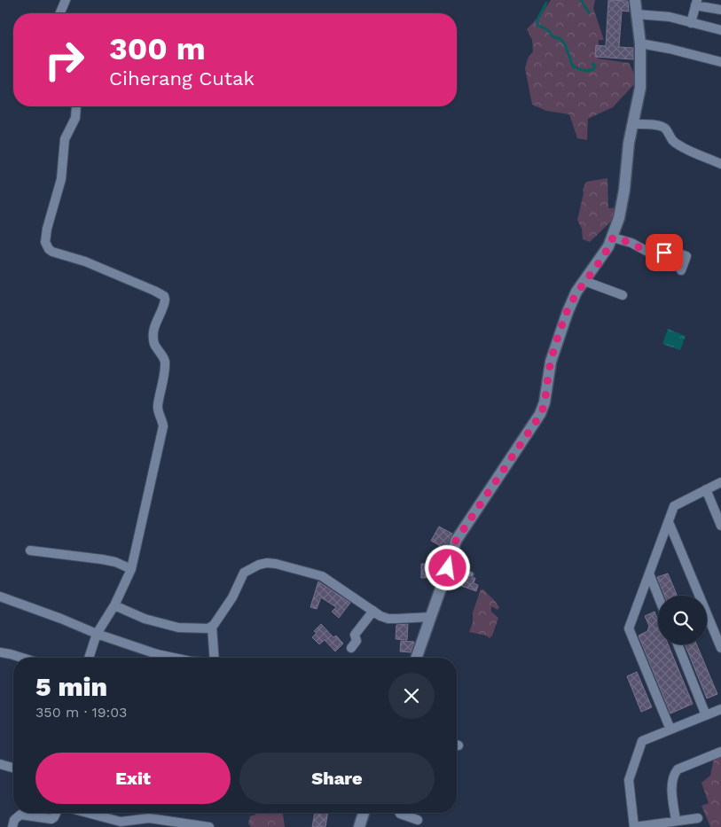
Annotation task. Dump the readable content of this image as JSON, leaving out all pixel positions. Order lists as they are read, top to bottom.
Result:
{
  "page": {
    "turn": ["300 m", "Ciherang Cutak"],
    "heading": ["5 min", "350 m · 19:03"],
    "buttons": ["Exit", "Share"]
  }
}
